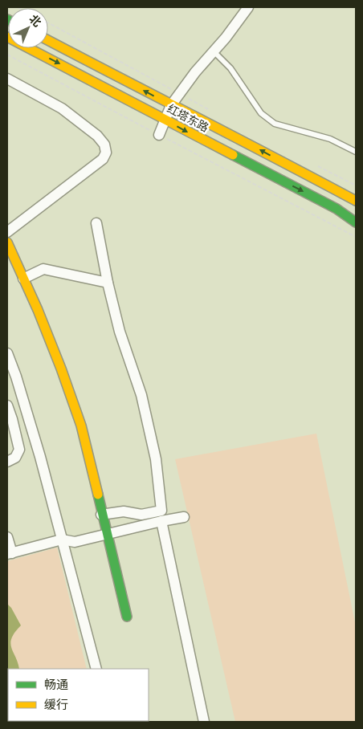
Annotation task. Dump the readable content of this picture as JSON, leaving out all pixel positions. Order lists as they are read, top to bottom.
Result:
{
  "streets": {
    "main road": ["红塔东路"]
  },
  "legend": ["畅通", "缓行"],
  "north": "top right"
}
